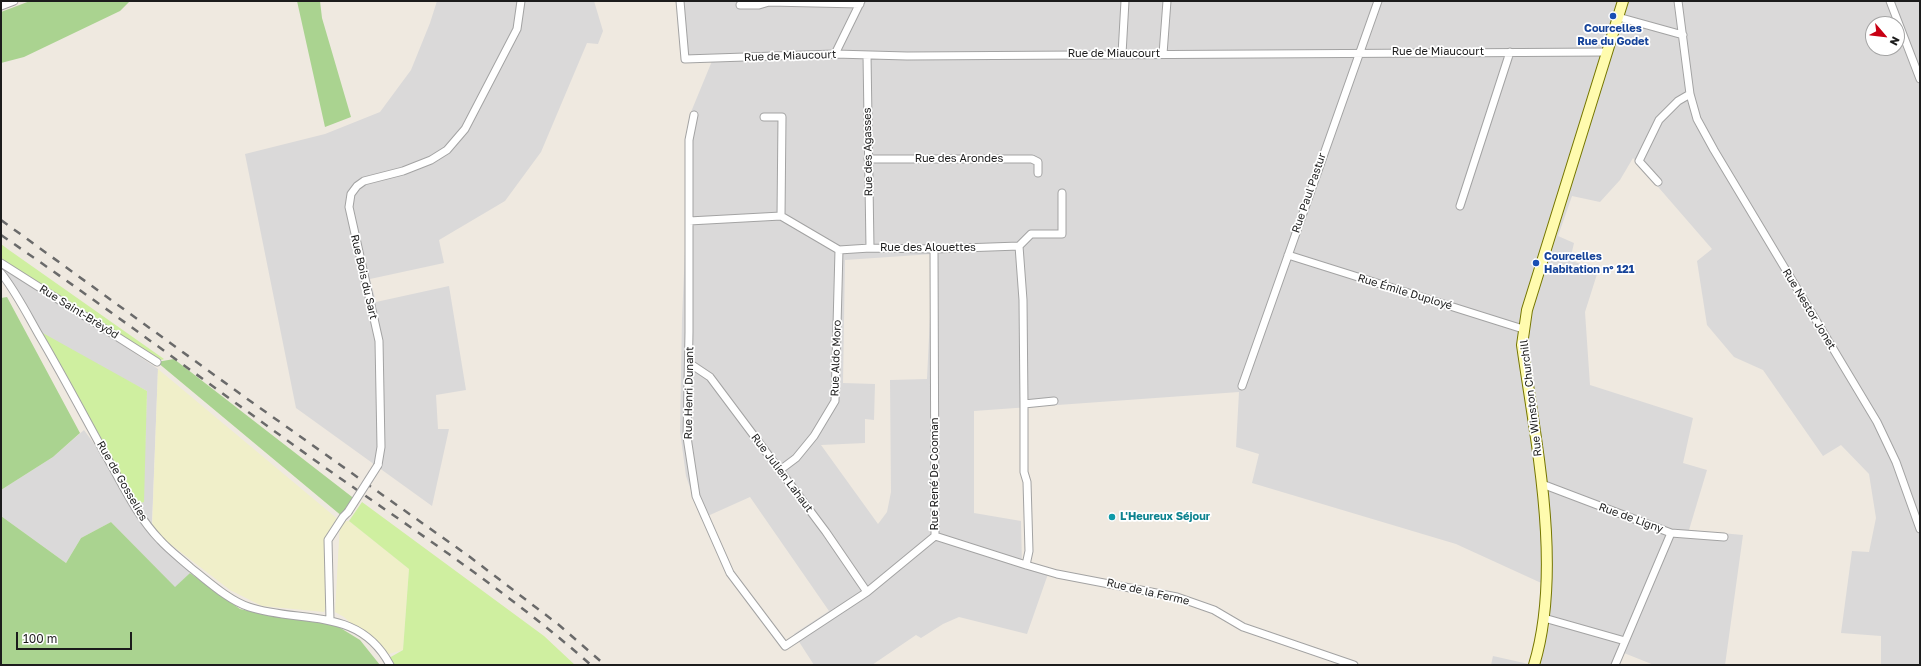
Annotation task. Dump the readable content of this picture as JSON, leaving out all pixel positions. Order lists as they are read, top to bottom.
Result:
{
  "streets": {
    "main road": ["Rue Winston Churchill"],
    "street": [
      "Rue de Miaucourt",
      "Rue des Agasses",
      "Rue des Arondes",
      "Rue Paul Pastur",
      "Rue des Alouettes",
      "Rue Bois du Sart",
      "Rue Émile Duployé",
      "Rue Nestor Jonet",
      "Rue Saint-Brèyôd",
      "Rue Aldo Moro",
      "Rue Henri Dunant",
      "Rue Julien Lahaut",
      "Rue René De Cooman",
      "Rue de Gosselies",
      "Rue de Ligny",
      "Rue de la Ferme"
    ]
  },
  "crossings": [
    ["Rue de Miaucourt", "Rue des Agasses"],
    ["Rue de Miaucourt", "Rue Paul Pastur"],
    ["Rue de Miaucourt", "Rue Winston Churchill"],
    ["Rue des Agasses", "Rue des Arondes"],
    ["Rue des Agasses", "Rue des Alouettes"],
    ["Rue Paul Pastur", "Rue Émile Duployé"],
    ["Rue des Alouettes", "Rue Aldo Moro"],
    ["Rue des Alouettes", "Rue René De Cooman"],
    ["Rue Bois du Sart", "Rue de Gosselies"],
    ["Rue Émile Duployé", "Rue Winston Churchill"],
    ["Rue Aldo Moro", "Rue Julien Lahaut"],
    ["Rue Henri Dunant", "Rue Julien Lahaut"],
    ["Rue Henri Dunant", "Rue René De Cooman"],
    ["Rue Winston Churchill", "Rue de Ligny"],
    ["Rue Julien Lahaut", "Rue René De Cooman"],
    ["Rue René De Cooman", "Rue de la Ferme"]
  ],
  "places": ["Courcelles Rue du Godet", "Courcelles Habitation n° 121", "L'Heureux Séjour"],
  "scale_bar": "100 m",
  "north": "bottom right"
}
